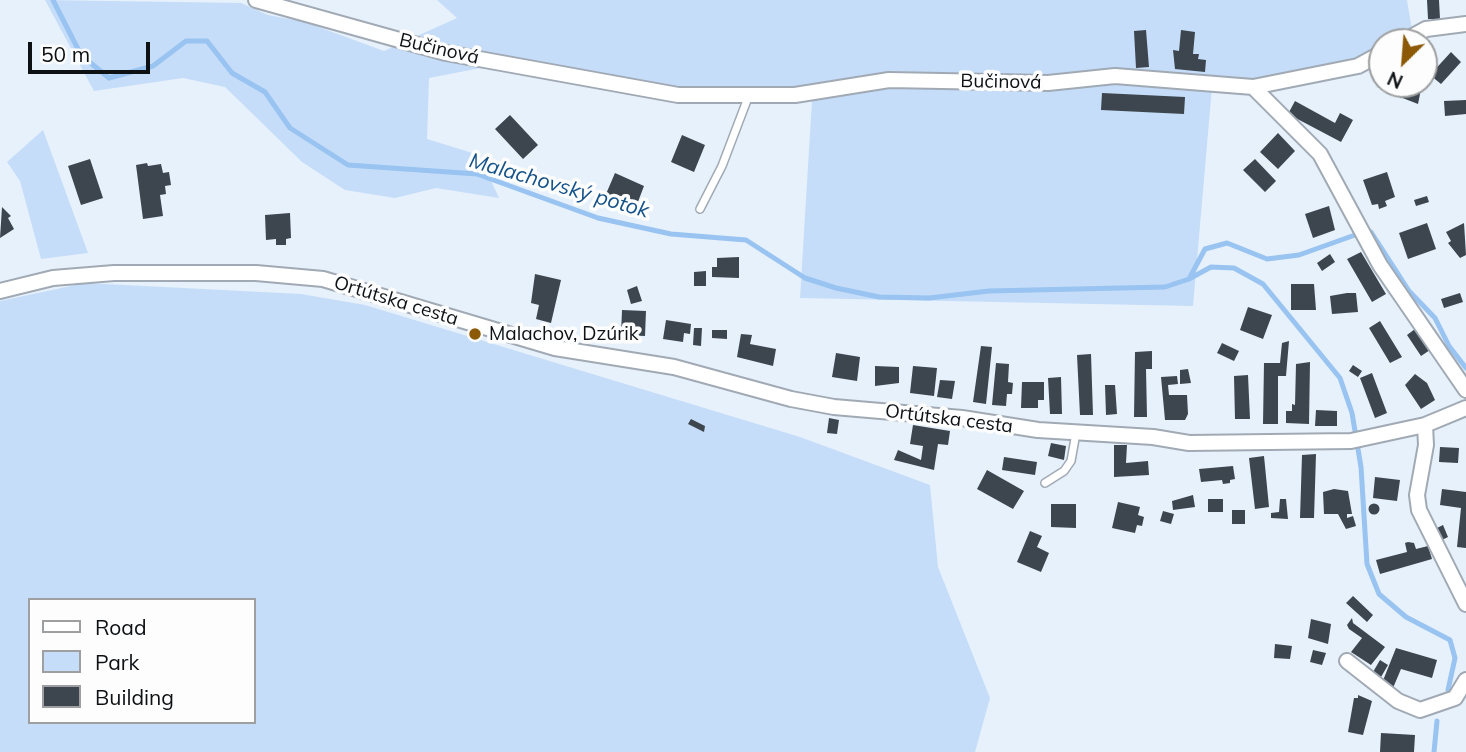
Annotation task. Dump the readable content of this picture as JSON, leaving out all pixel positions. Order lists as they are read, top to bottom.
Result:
{
  "streets": {
    "street": ["Bučinová", "Ortútska cesta"]
  },
  "water": ["Malachovský potok"],
  "places": ["Malachov, Dzúrik"],
  "legend": ["Road", "Park", "Building"],
  "scale_bar": "50 m",
  "north": "bottom left"
}
